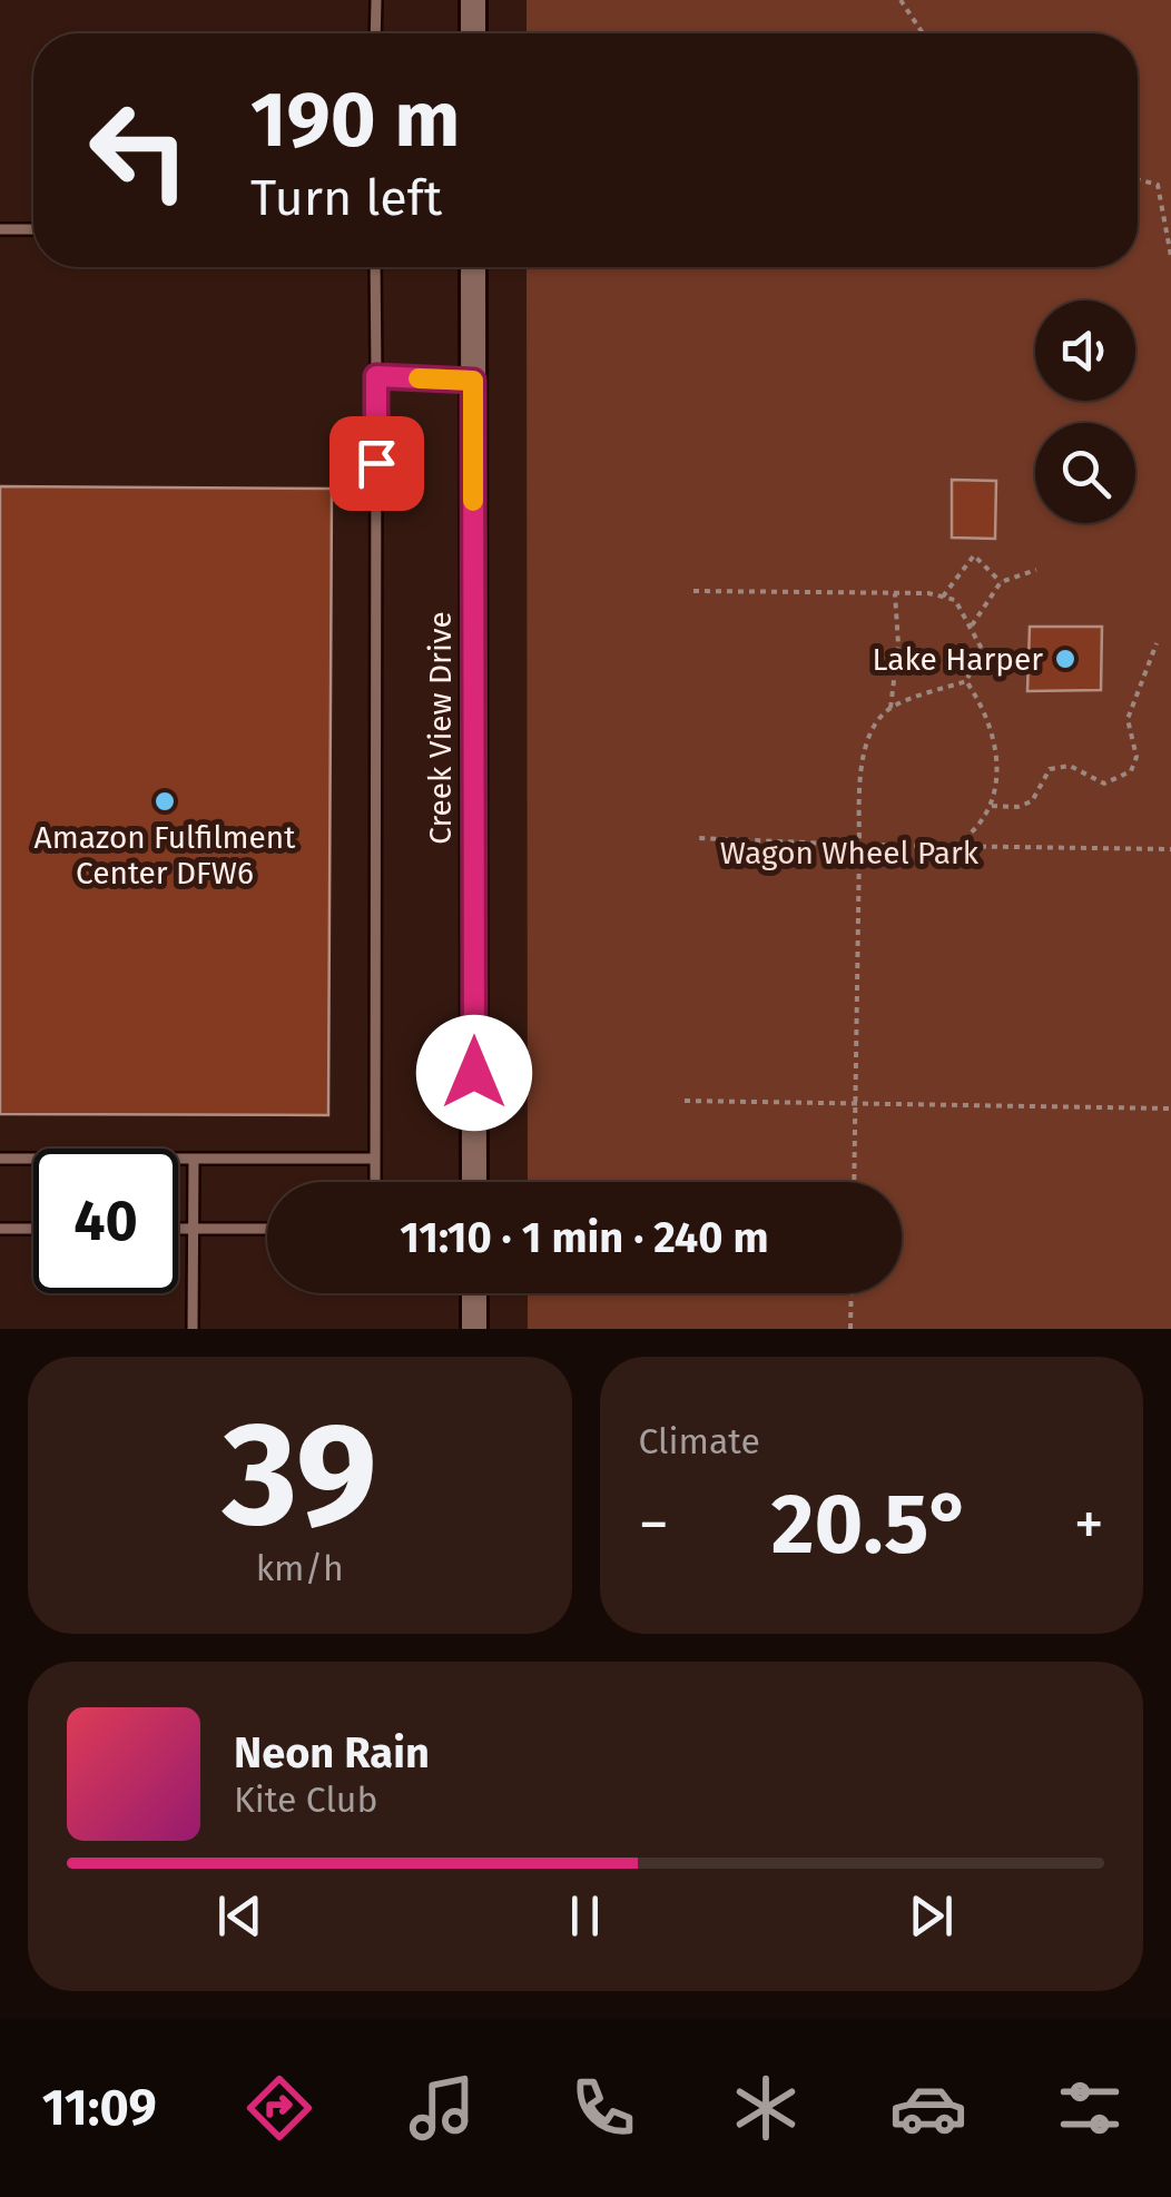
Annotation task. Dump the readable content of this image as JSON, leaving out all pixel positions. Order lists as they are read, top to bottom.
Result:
{
  "streets": {
    "street": ["Creek View Drive"]
  },
  "parks": ["Wagon Wheel Park"],
  "places": ["Lake Harper", "Amazon Fulfilment Center DFW6"],
  "page": {
    "turn": ["190 m", "Turn left"],
    "limit": "40",
    "trip": "11:10 · 1 min · 240 m",
    "tile": [
      ["39", "km/h"],
      "Climate"
    ],
    "heat": ["−", "20.5°", "+"],
    "song": ["Neon Rain", "Kite Club"],
    "tabs": "11:09"
  }
}
